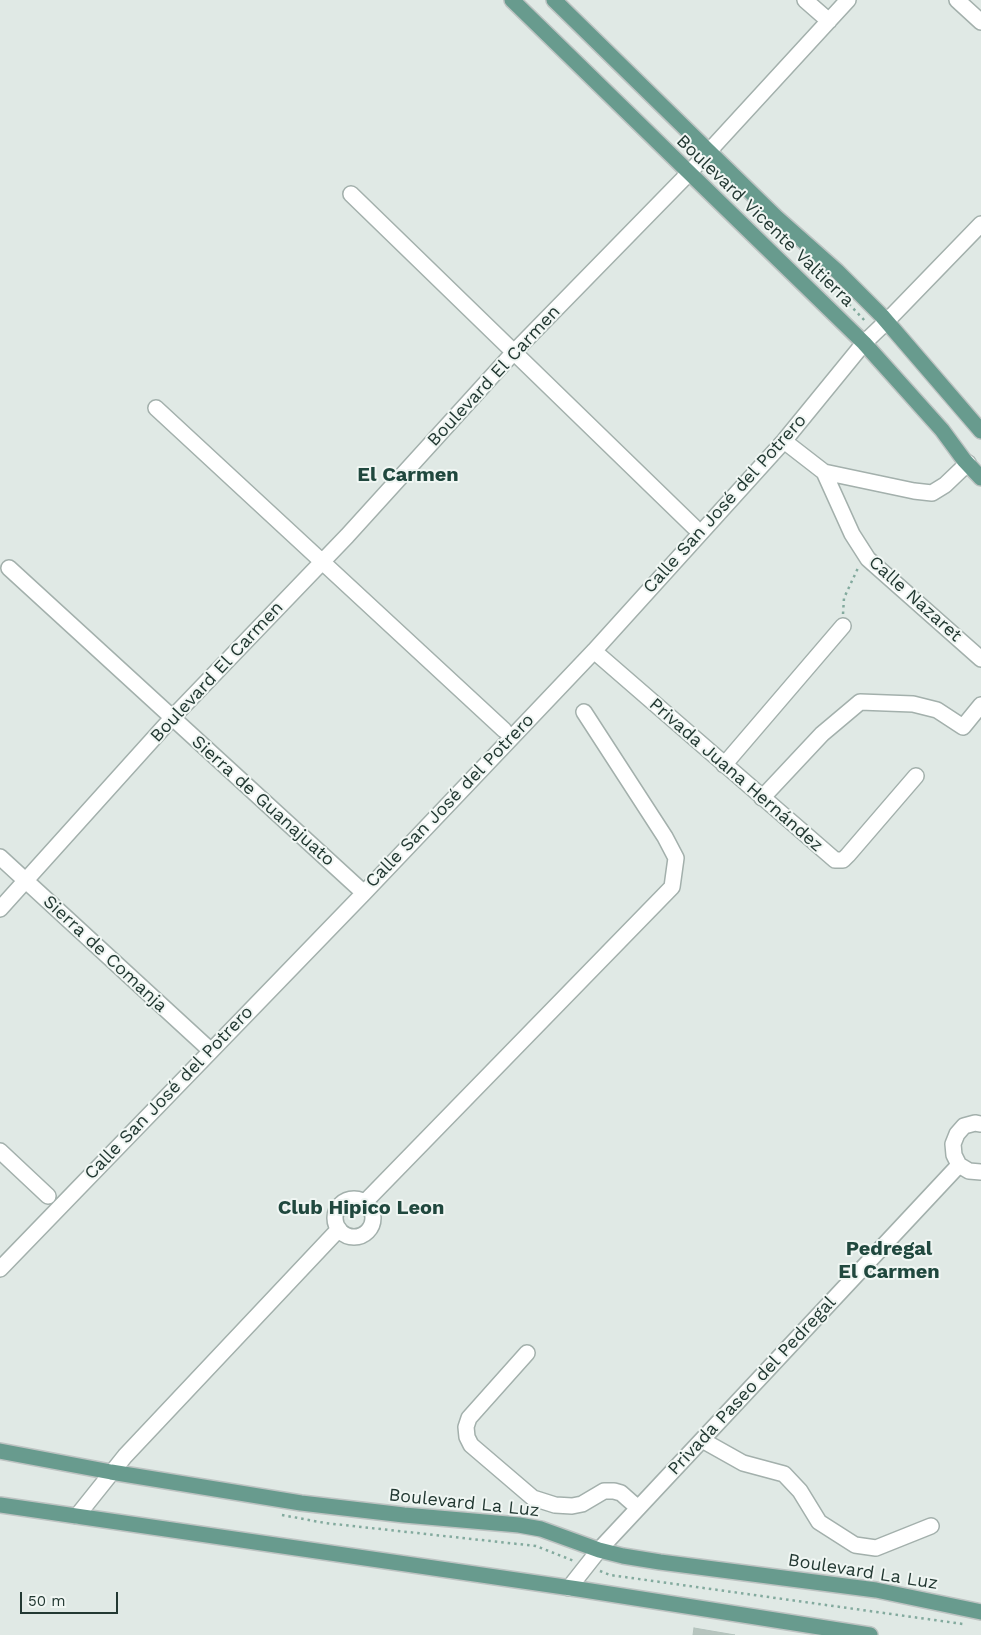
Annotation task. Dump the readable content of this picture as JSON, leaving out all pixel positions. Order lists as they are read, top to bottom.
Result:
{
  "streets": {
    "main road": ["Boulevard Vicente Valtierra", "Boulevard La Luz"],
    "street": [
      "Boulevard El Carmen",
      "Calle San José del Potrero",
      "Calle Nazaret",
      "Privada Juana Hernández",
      "Sierra de Guanajuato",
      "Sierra de Comanja",
      "Privada Paseo del Pedregal"
    ]
  },
  "crossings": [
    ["Boulevard Vicente Valtierra", "Boulevard El Carmen"],
    ["Boulevard Vicente Valtierra", "Calle San José del Potrero"],
    ["Boulevard El Carmen", "Sierra de Guanajuato"],
    ["Boulevard El Carmen", "Sierra de Comanja"],
    ["Calle San José del Potrero", "Calle Nazaret"],
    ["Calle San José del Potrero", "Privada Juana Hernández"],
    ["Calle San José del Potrero", "Sierra de Guanajuato"],
    ["Calle San José del Potrero", "Sierra de Comanja"],
    ["Privada Paseo del Pedregal", "Boulevard La Luz"]
  ],
  "districts": ["El Carmen", "Club Hipico Leon", "Pedregal El Carmen"],
  "scale_bar": "50 m"
}
